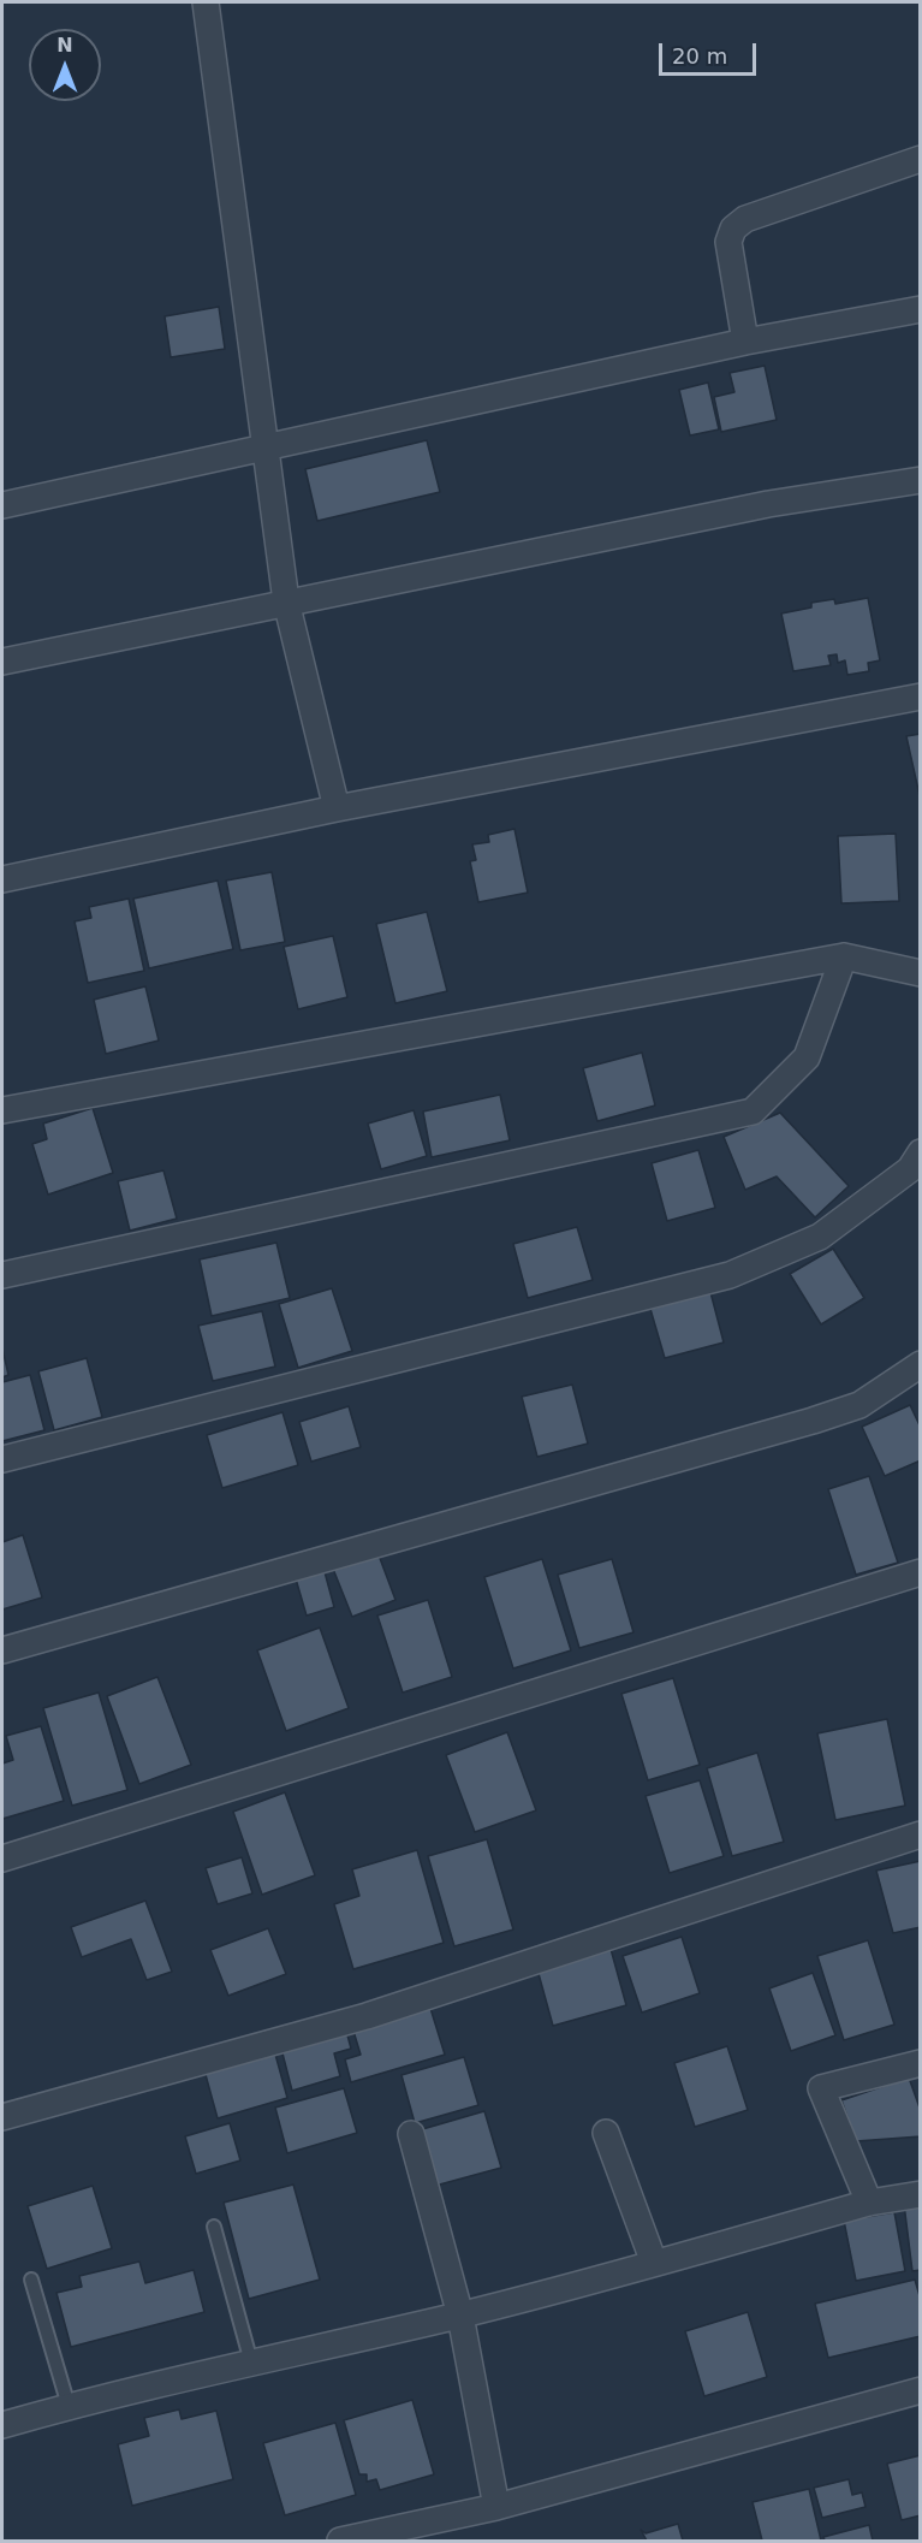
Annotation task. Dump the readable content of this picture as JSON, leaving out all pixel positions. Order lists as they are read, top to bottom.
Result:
{
  "scale_bar": "20 m",
  "north": "top"
}
